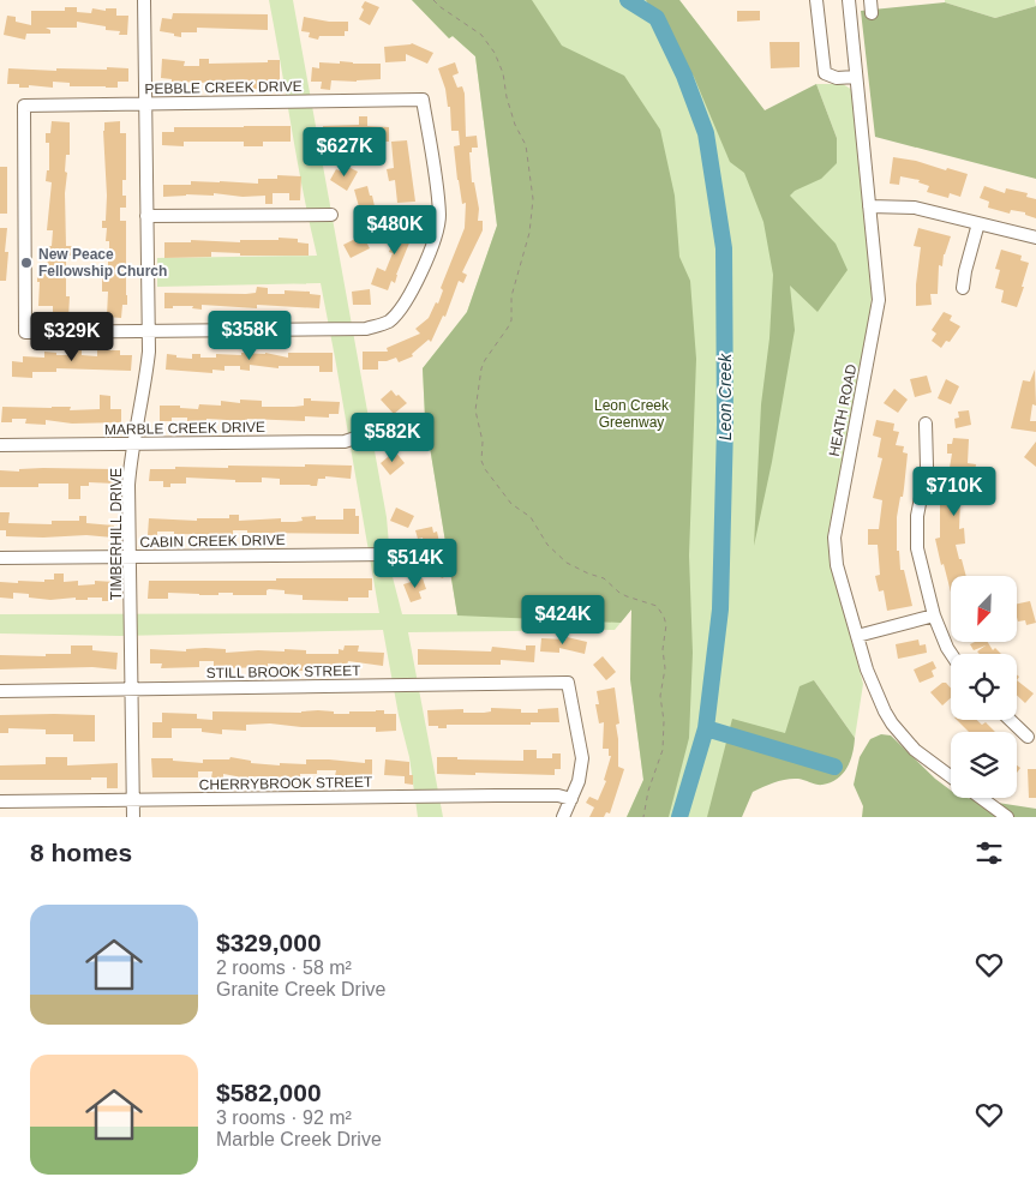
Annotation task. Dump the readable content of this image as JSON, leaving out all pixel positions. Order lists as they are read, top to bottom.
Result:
{
  "streets": {
    "street": [
      "PEBBLE CREEK DRIVE",
      "HEATH ROAD",
      "MARBLE CREEK DRIVE",
      "TIMBERHILL DRIVE",
      "CABIN CREEK DRIVE",
      "STILL BROOK STREET",
      "CHERRYBROOK STREET"
    ]
  },
  "crossings": [
    ["PEBBLE CREEK DRIVE", "TIMBERHILL DRIVE"],
    ["MARBLE CREEK DRIVE", "TIMBERHILL DRIVE"],
    ["TIMBERHILL DRIVE", "CABIN CREEK DRIVE"],
    ["TIMBERHILL DRIVE", "STILL BROOK STREET"],
    ["TIMBERHILL DRIVE", "CHERRYBROOK STREET"],
    ["STILL BROOK STREET", "CHERRYBROOK STREET"]
  ],
  "water": ["Leon Creek"],
  "parks": ["Leon Creek Greenway"],
  "places": ["New Peace Fellowship Church"],
  "north": "bottom left",
  "page": {
    "price": [
      "$627K",
      "$480K",
      "$358K",
      "$329K",
      "$582K",
      "$710K",
      "$514K",
      "$424K"
    ],
    "heading": "8 homes",
    "list": [
      {
        "name": "$329,000",
        "note": "2 rooms · 58 m² · Granite Creek Drive"
      },
      {
        "name": "$582,000",
        "note": "3 rooms · 92 m² · Marble Creek Drive"
      }
    ]
  }
}
